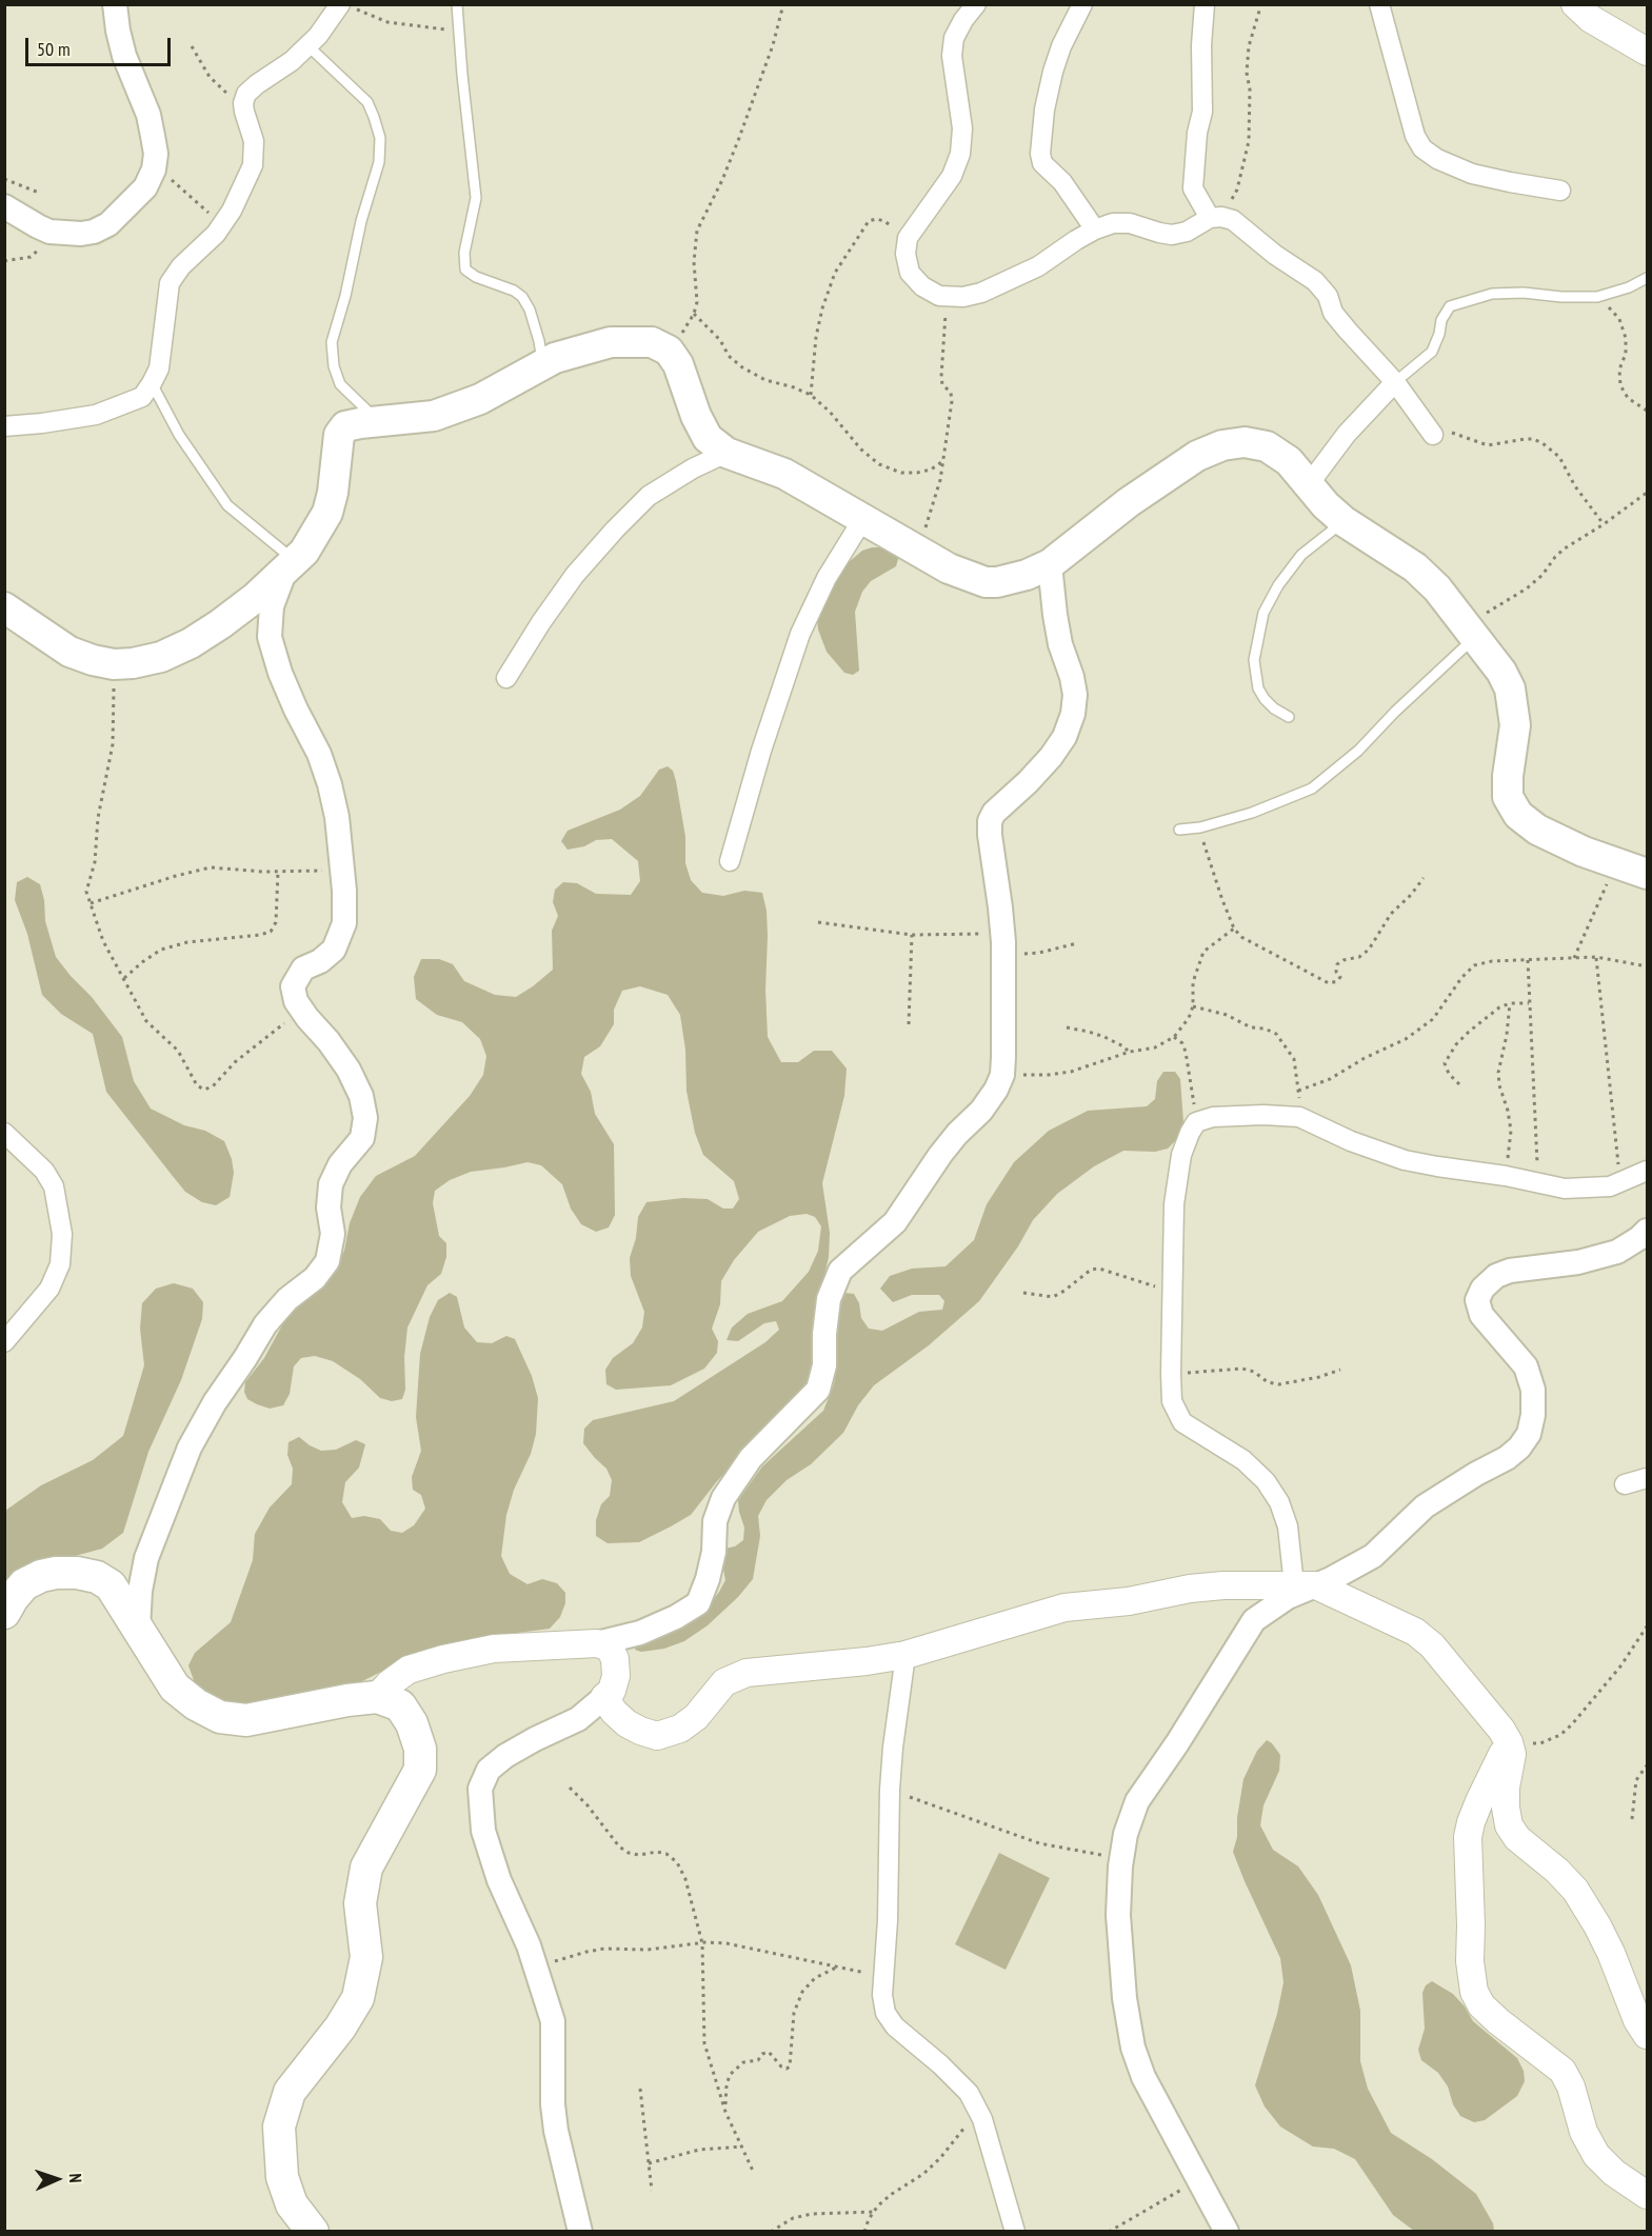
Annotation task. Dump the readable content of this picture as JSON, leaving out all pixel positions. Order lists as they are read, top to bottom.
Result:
{
  "scale_bar": "50 m",
  "north": "right"
}
